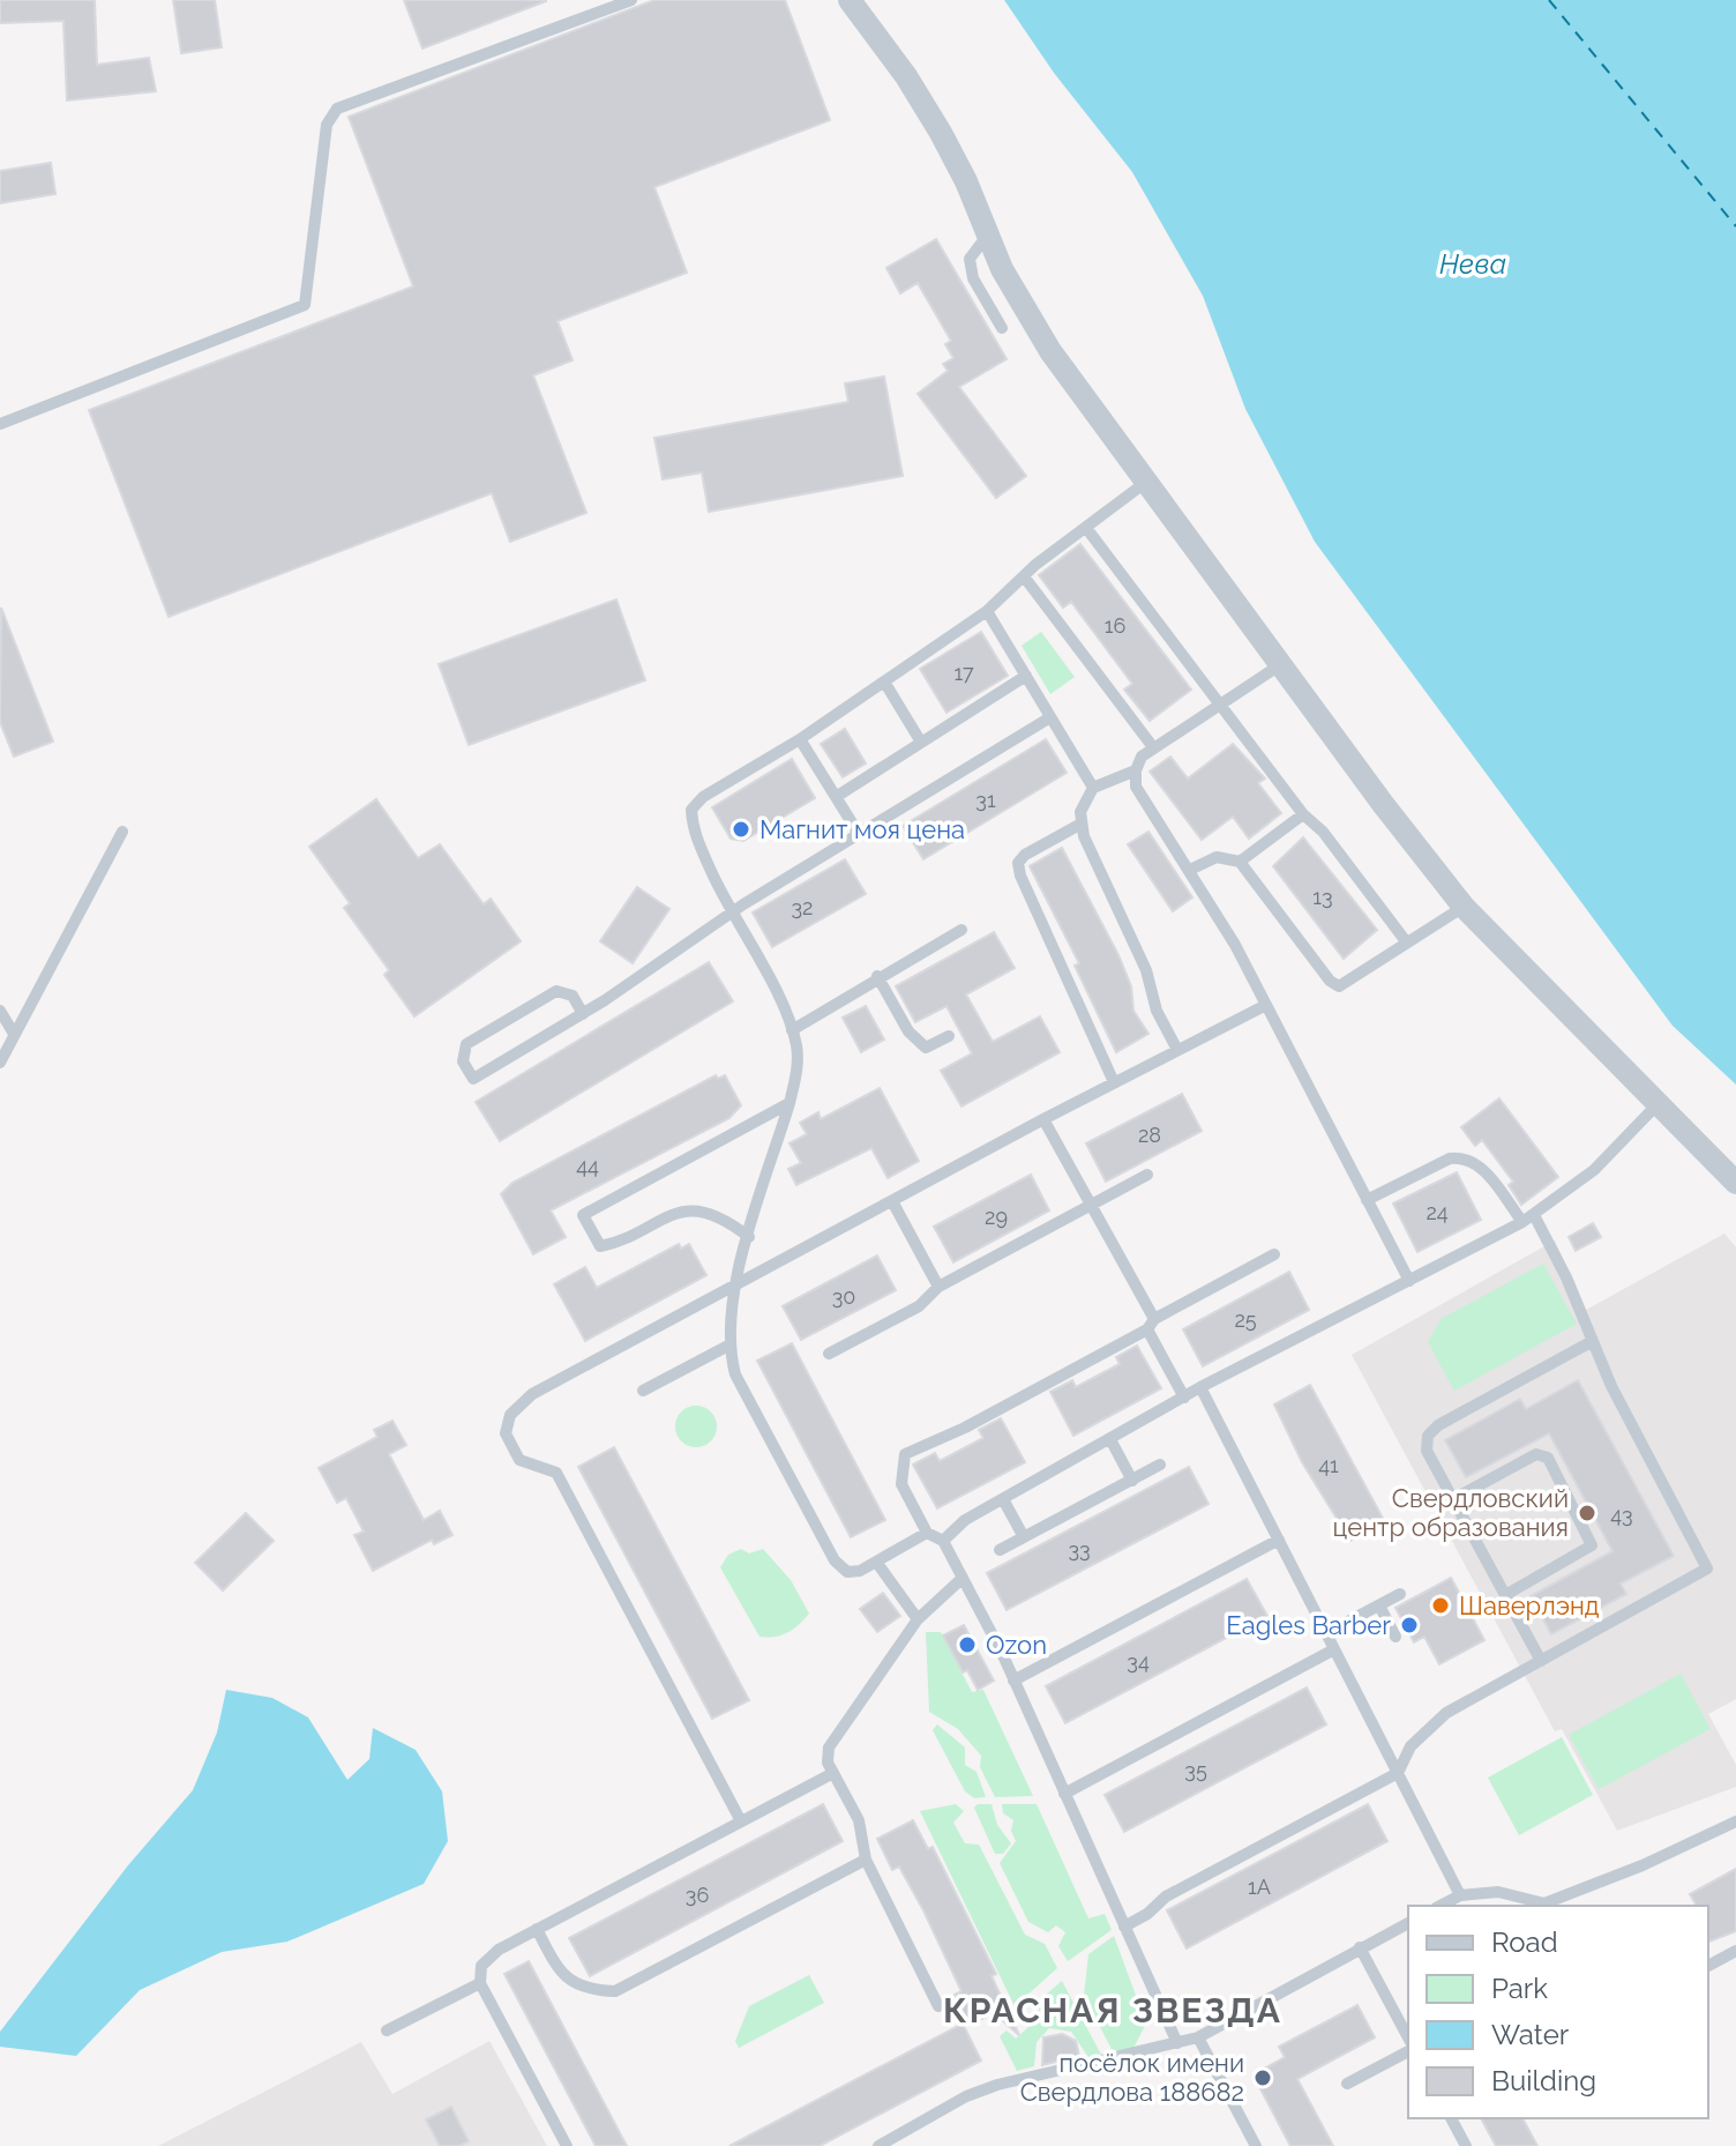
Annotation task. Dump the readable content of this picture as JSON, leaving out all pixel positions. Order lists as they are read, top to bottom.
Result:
{
  "districts": ["КРАСНАЯ ЗВЕЗДА"],
  "water": ["Нева"],
  "places": [
    "Магнит моя цена",
    "Свердловский центр образования",
    "Шаверлэнд",
    "Eagles Barber",
    "Ozon",
    "посёлок имени Свердлова 188682"
  ],
  "house_numbers": [
    "16",
    "17",
    "31",
    "13",
    "32",
    "28",
    "44",
    "24",
    "29",
    "30",
    "25",
    "41",
    "43",
    "33",
    "34",
    "35",
    "1А",
    "36"
  ],
  "legend": [
    "Road",
    "Park",
    "Water",
    "Building"
  ]
}
